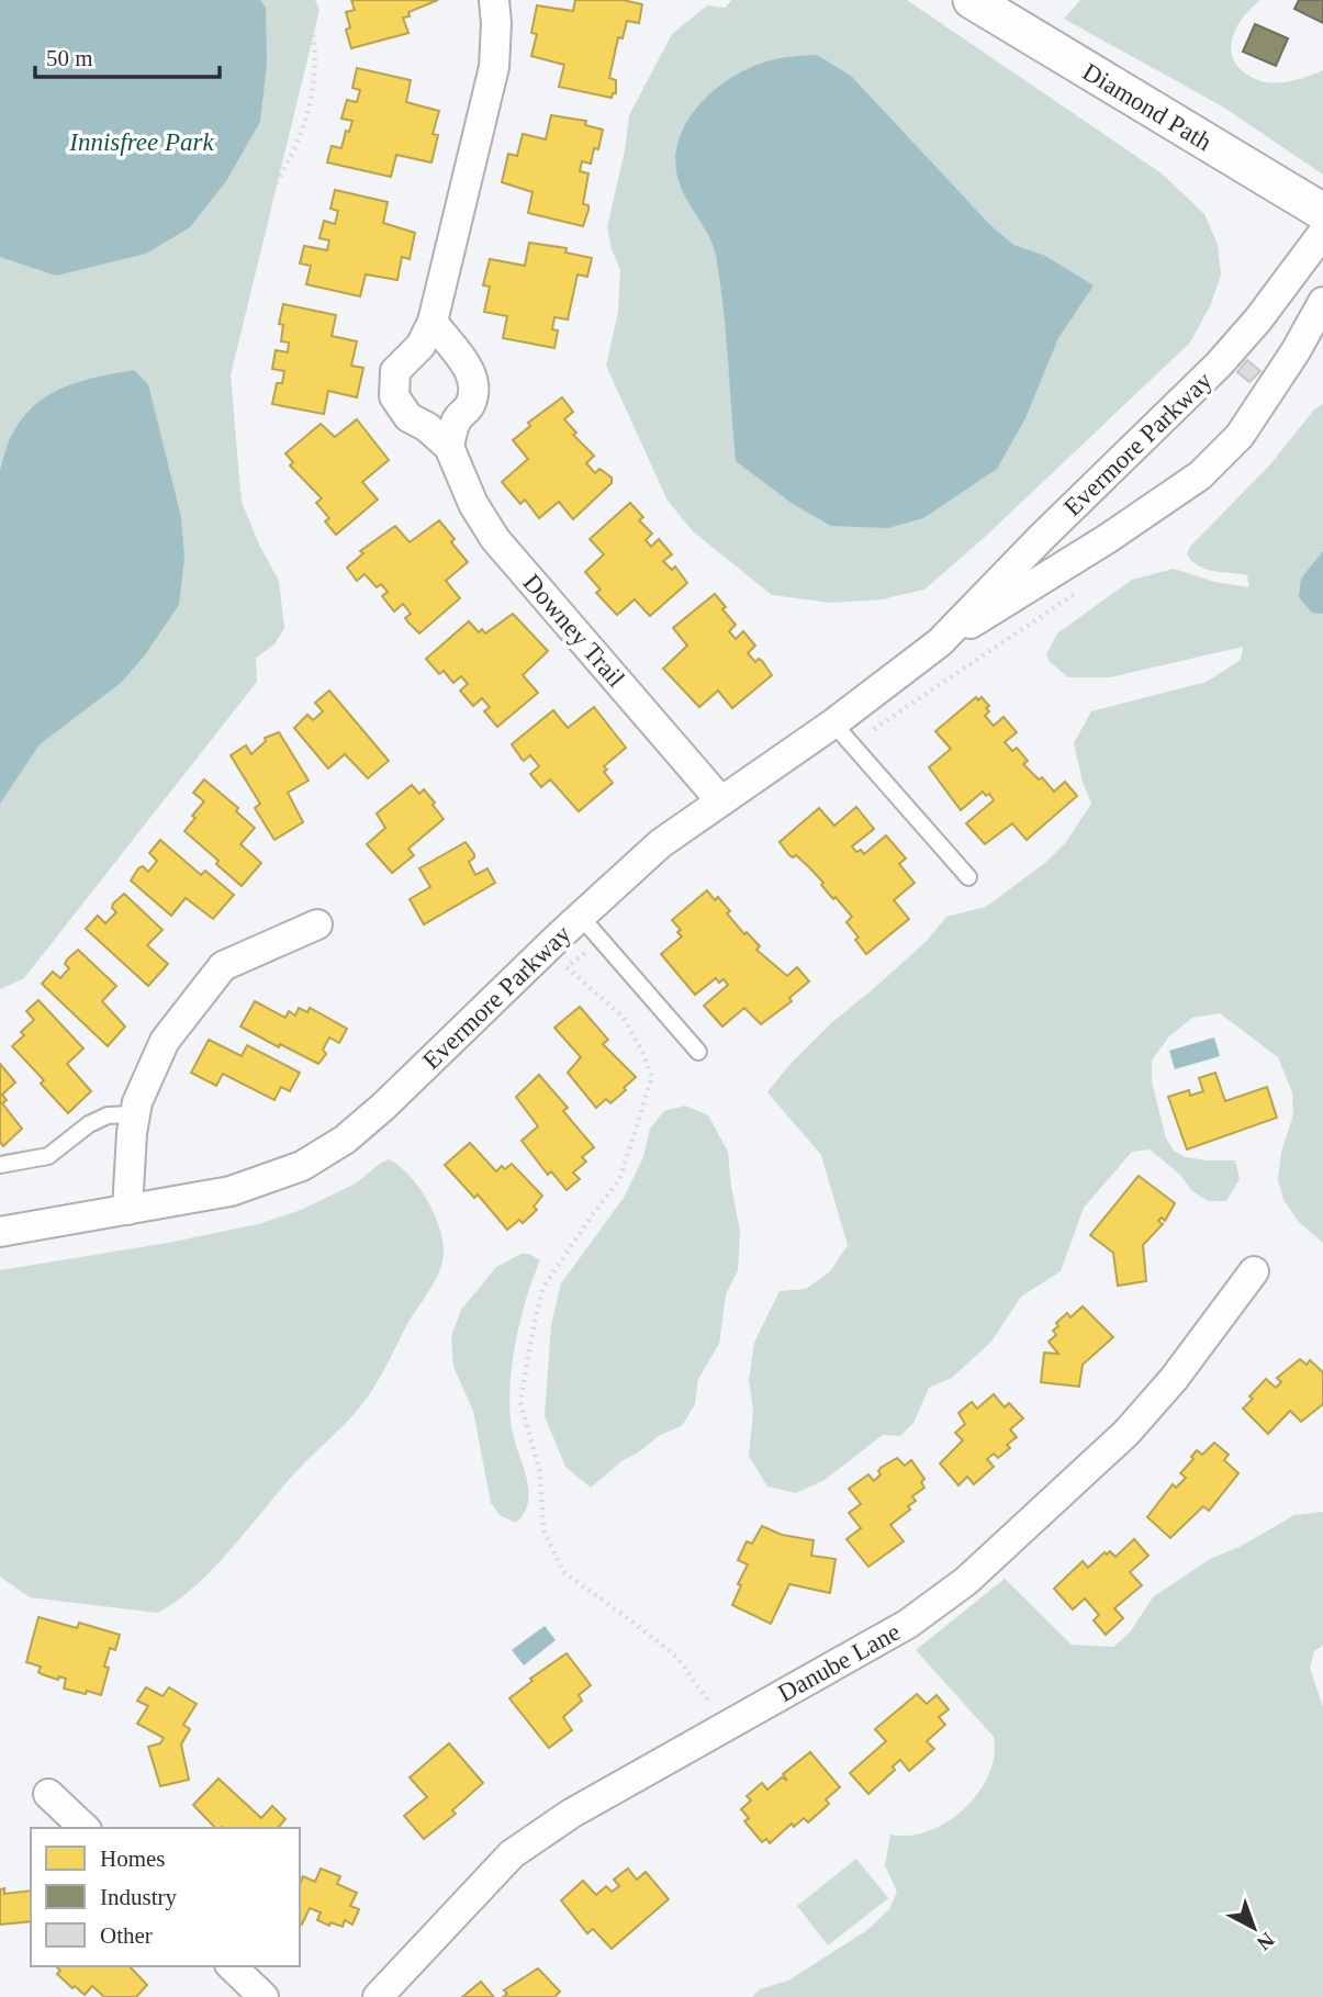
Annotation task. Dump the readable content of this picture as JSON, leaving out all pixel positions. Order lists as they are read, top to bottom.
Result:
{
  "streets": {
    "street": [
      "Diamond Path",
      "Evermore Parkway",
      "Downey Trail",
      "Danube Lane"
    ]
  },
  "crossings": [
    ["Evermore Parkway", "Downey Trail"]
  ],
  "parks": ["Innisfree Park"],
  "legend": ["Homes", "Industry", "Other"],
  "scale_bar": "50 m",
  "north": "bottom right"
}
